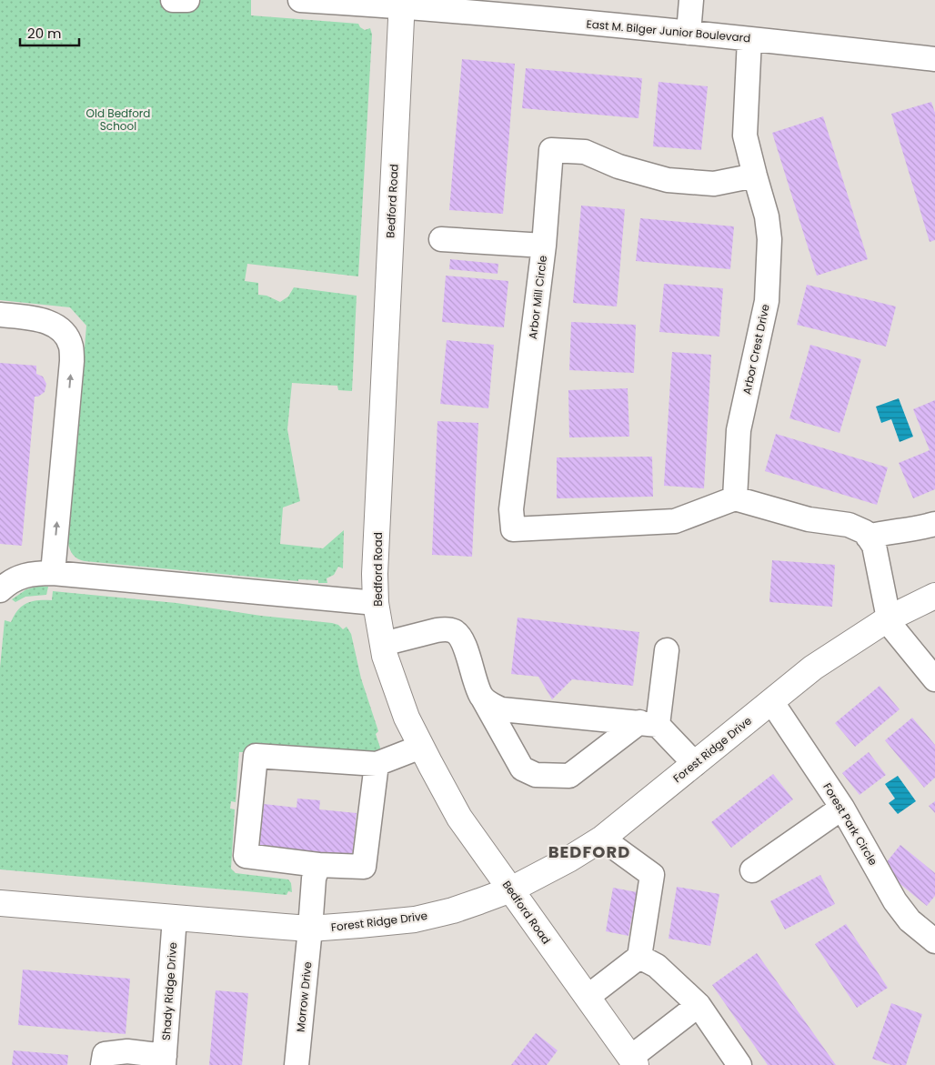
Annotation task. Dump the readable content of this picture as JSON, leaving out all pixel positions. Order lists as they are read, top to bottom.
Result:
{
  "streets": {
    "main road": ["Bedford Road", "Forest Ridge Drive"],
    "street": [
      "East M. Bilger Junior Boulevard",
      "Arbor Mill Circle",
      "Arbor Crest Drive",
      "Forest Park Circle",
      "Shady Ridge Drive",
      "Morrow Drive"
    ]
  },
  "crossings": [
    ["East M. Bilger Junior Boulevard", "Bedford Road"],
    ["East M. Bilger Junior Boulevard", "Arbor Crest Drive"],
    ["Bedford Road", "Forest Ridge Drive"],
    ["Arbor Mill Circle", "Arbor Crest Drive"],
    ["Forest Ridge Drive", "Forest Park Circle"],
    ["Forest Ridge Drive", "Shady Ridge Drive"],
    ["Forest Ridge Drive", "Morrow Drive"]
  ],
  "districts": ["BEDFORD"],
  "parks": ["Old Bedford School"],
  "scale_bar": "20 m"
}
